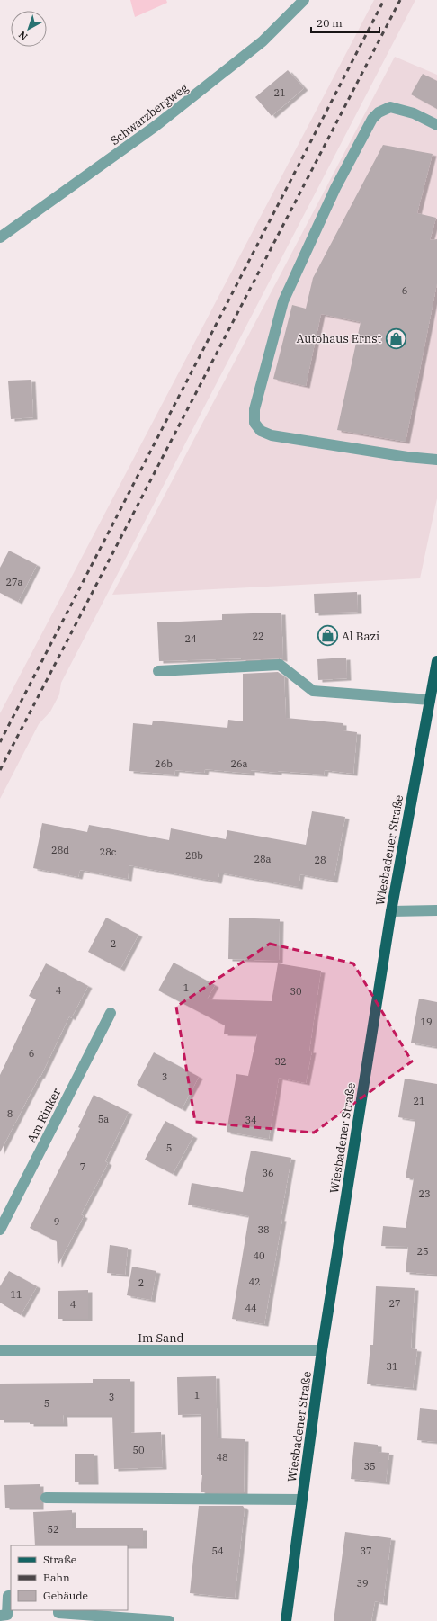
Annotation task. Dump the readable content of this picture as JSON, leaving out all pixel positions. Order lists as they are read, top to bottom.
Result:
{
  "streets": {
    "main road": ["Wiesbadener Straße"],
    "street": ["Schwarzbergweg", "Am Rinker", "Im Sand"]
  },
  "crossings": [
    ["Wiesbadener Straße", "Im Sand"]
  ],
  "places": {
    "shop": ["Autohaus Ernst", "Al Bazi"]
  },
  "house_numbers": [
    "21",
    "6",
    "27a",
    "22",
    "24",
    "26b",
    "26a",
    "28d",
    "28c",
    "28b",
    "28a",
    "28",
    "2",
    "1",
    "4",
    "30",
    "19",
    "6",
    "32",
    "3",
    "21",
    "8",
    "5a",
    "34",
    "5",
    "7",
    "36",
    "23",
    "9",
    "38",
    "25",
    "40",
    "42",
    "2",
    "11",
    "27",
    "4",
    "44",
    "31",
    "1",
    "3",
    "5",
    "50",
    "48",
    "35",
    "52",
    "54",
    "37",
    "39"
  ],
  "legend": ["Straße", "Bahn", "Gebäude"],
  "scale_bar": "20 m",
  "north": "bottom left"
}
